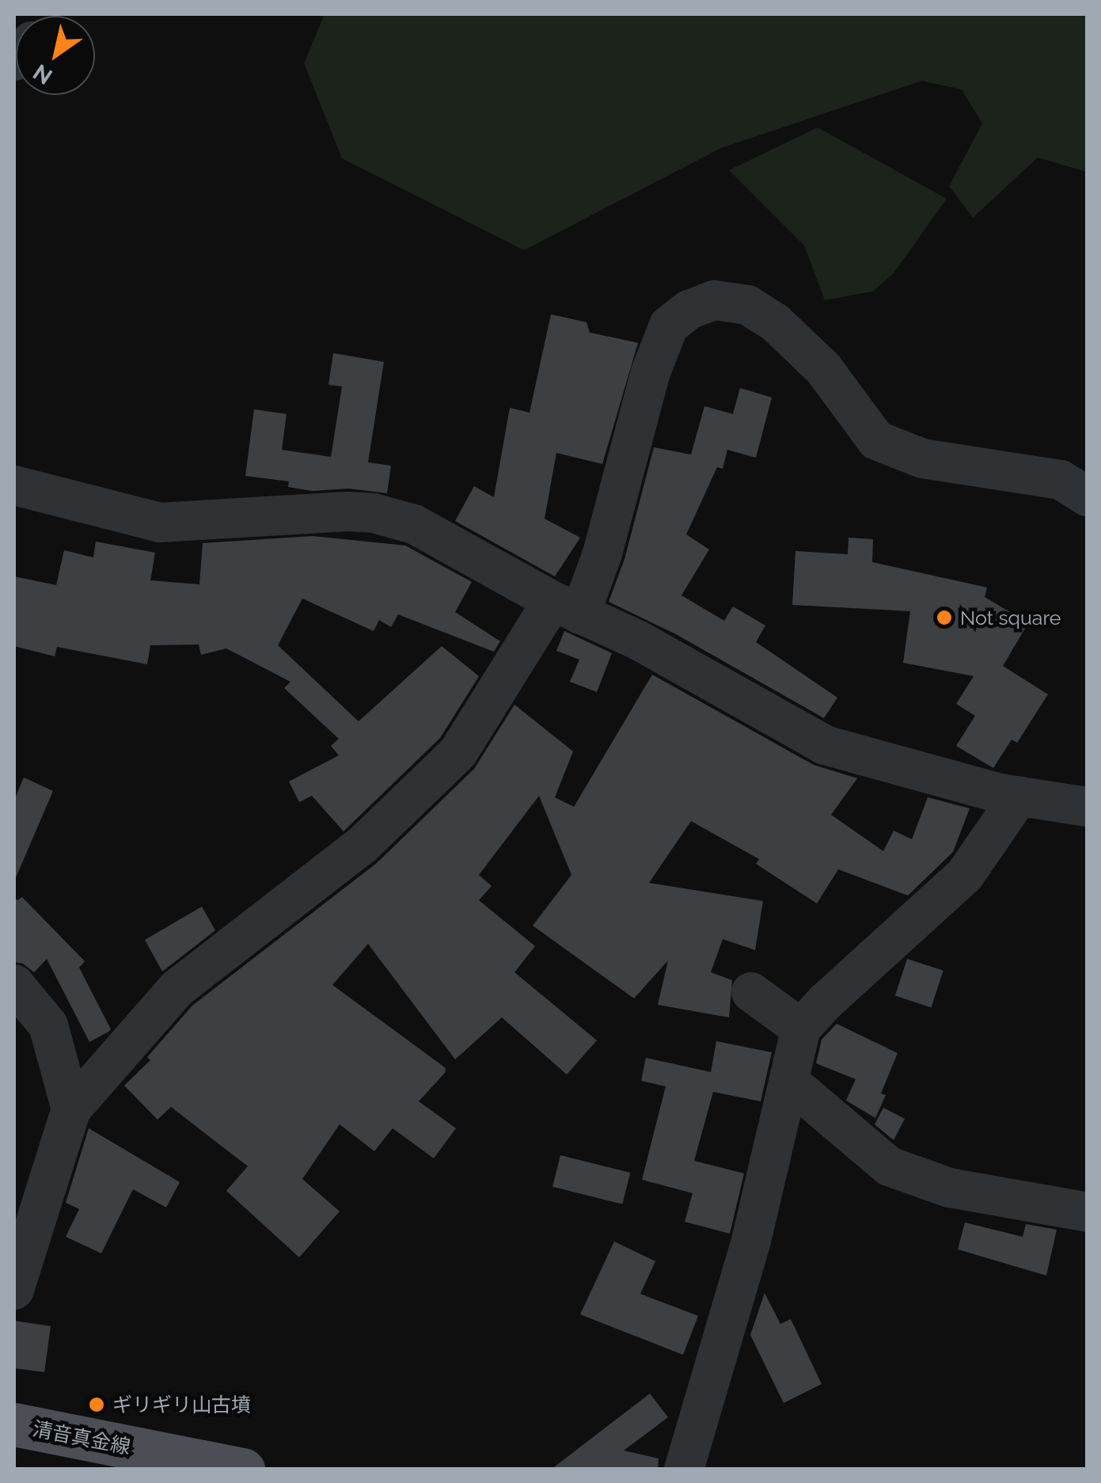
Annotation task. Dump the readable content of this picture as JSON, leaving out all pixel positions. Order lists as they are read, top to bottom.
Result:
{
  "streets": {
    "main road": ["清音真金線"]
  },
  "places": ["Not square", "ギリギリ山古墳"],
  "north": "bottom left"
}
